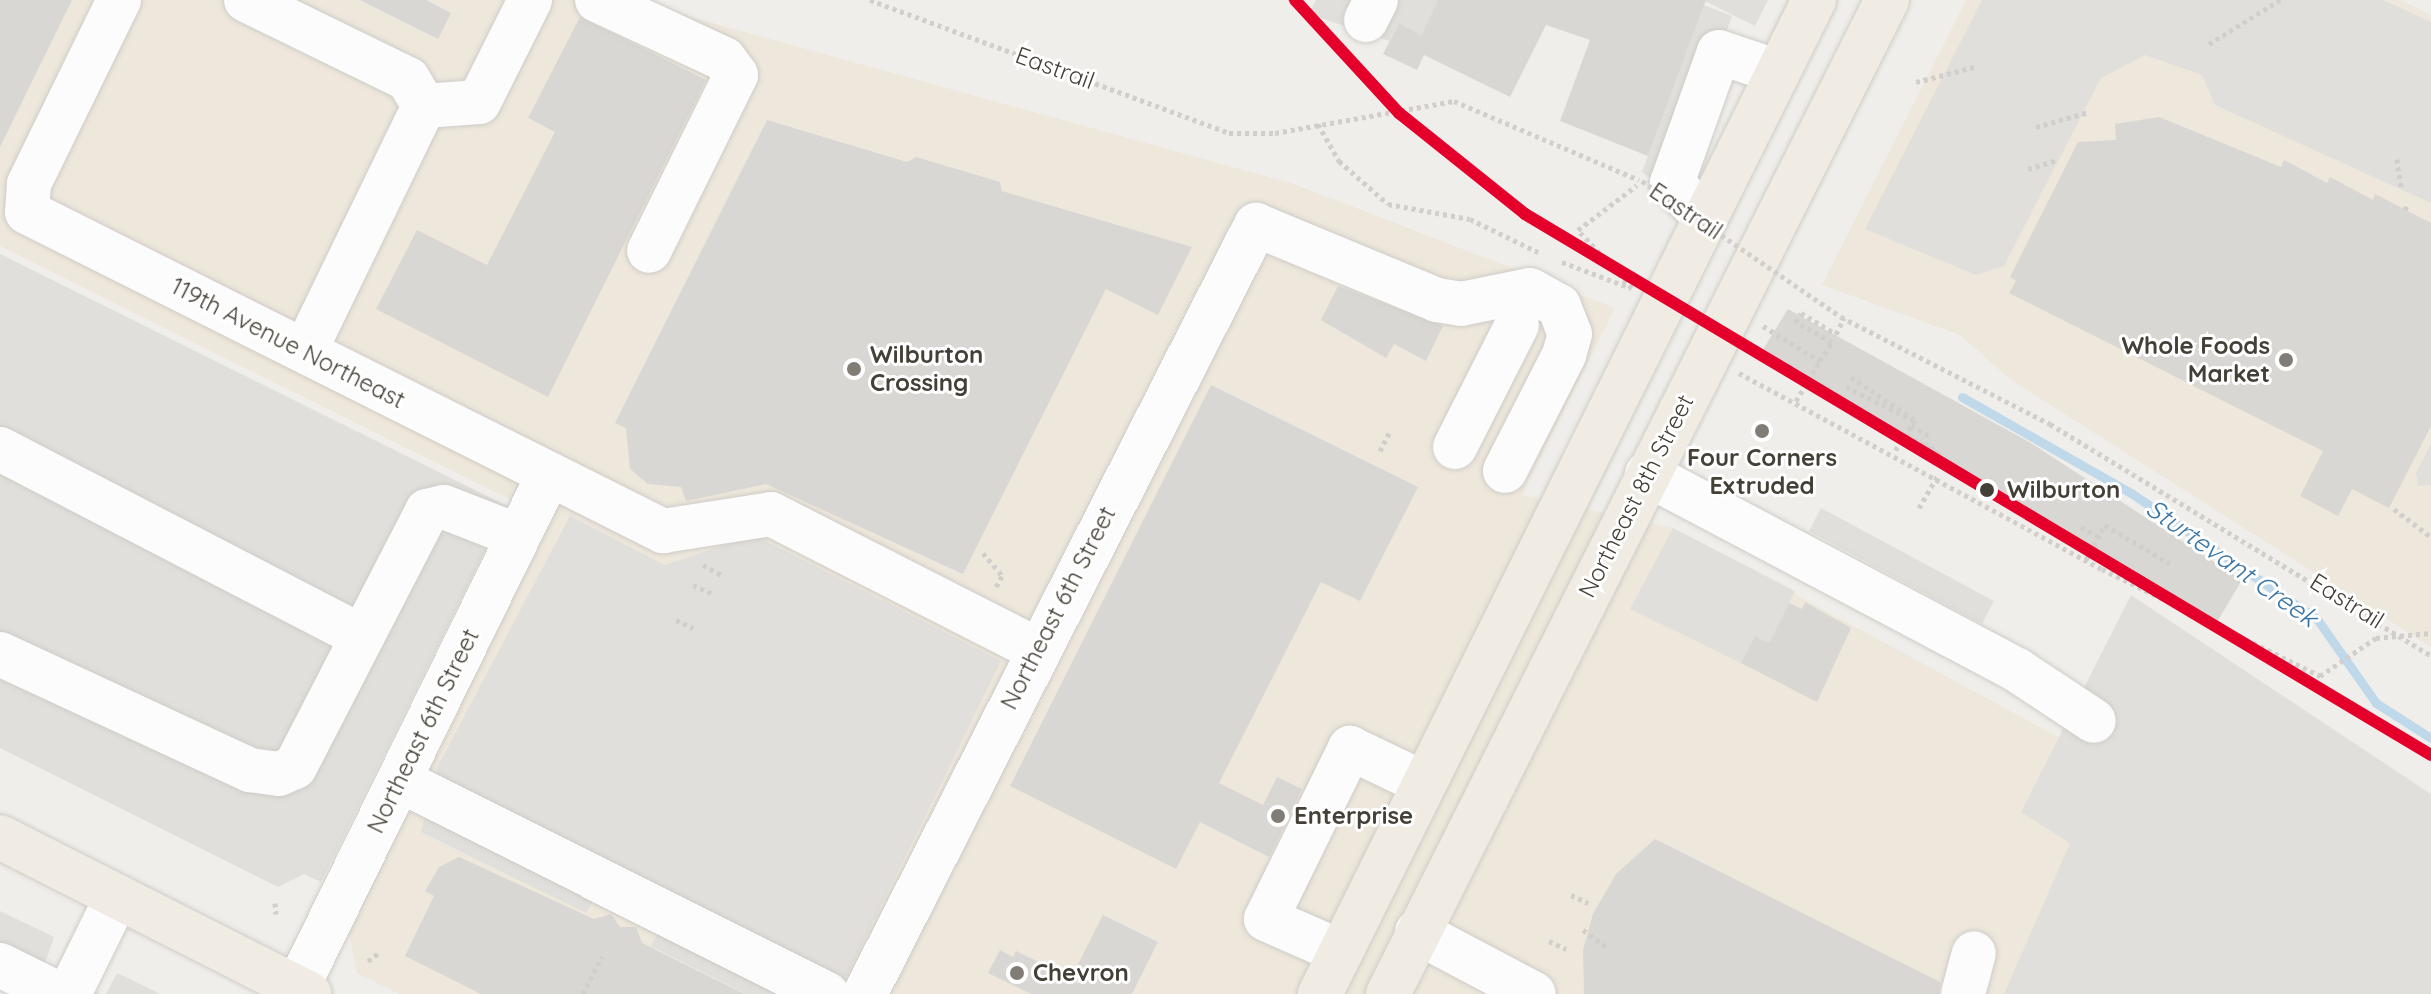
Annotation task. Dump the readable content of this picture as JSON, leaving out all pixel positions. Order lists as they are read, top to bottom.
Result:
{
  "streets": {
    "main road": ["Northeast 8th Street"],
    "street": ["119th Avenue Northeast", "Northeast 6th Street"],
    "path": ["Eastrail"]
  },
  "crossings": [
    ["119th Avenue Northeast", "Northeast 6th Street"]
  ],
  "water": ["Sturtevant Creek"],
  "places": [
    "Whole Foods Market",
    "Wilburton Crossing",
    "Four Corners Extruded",
    "Wilburton",
    "Enterprise",
    "Chevron"
  ]
}
